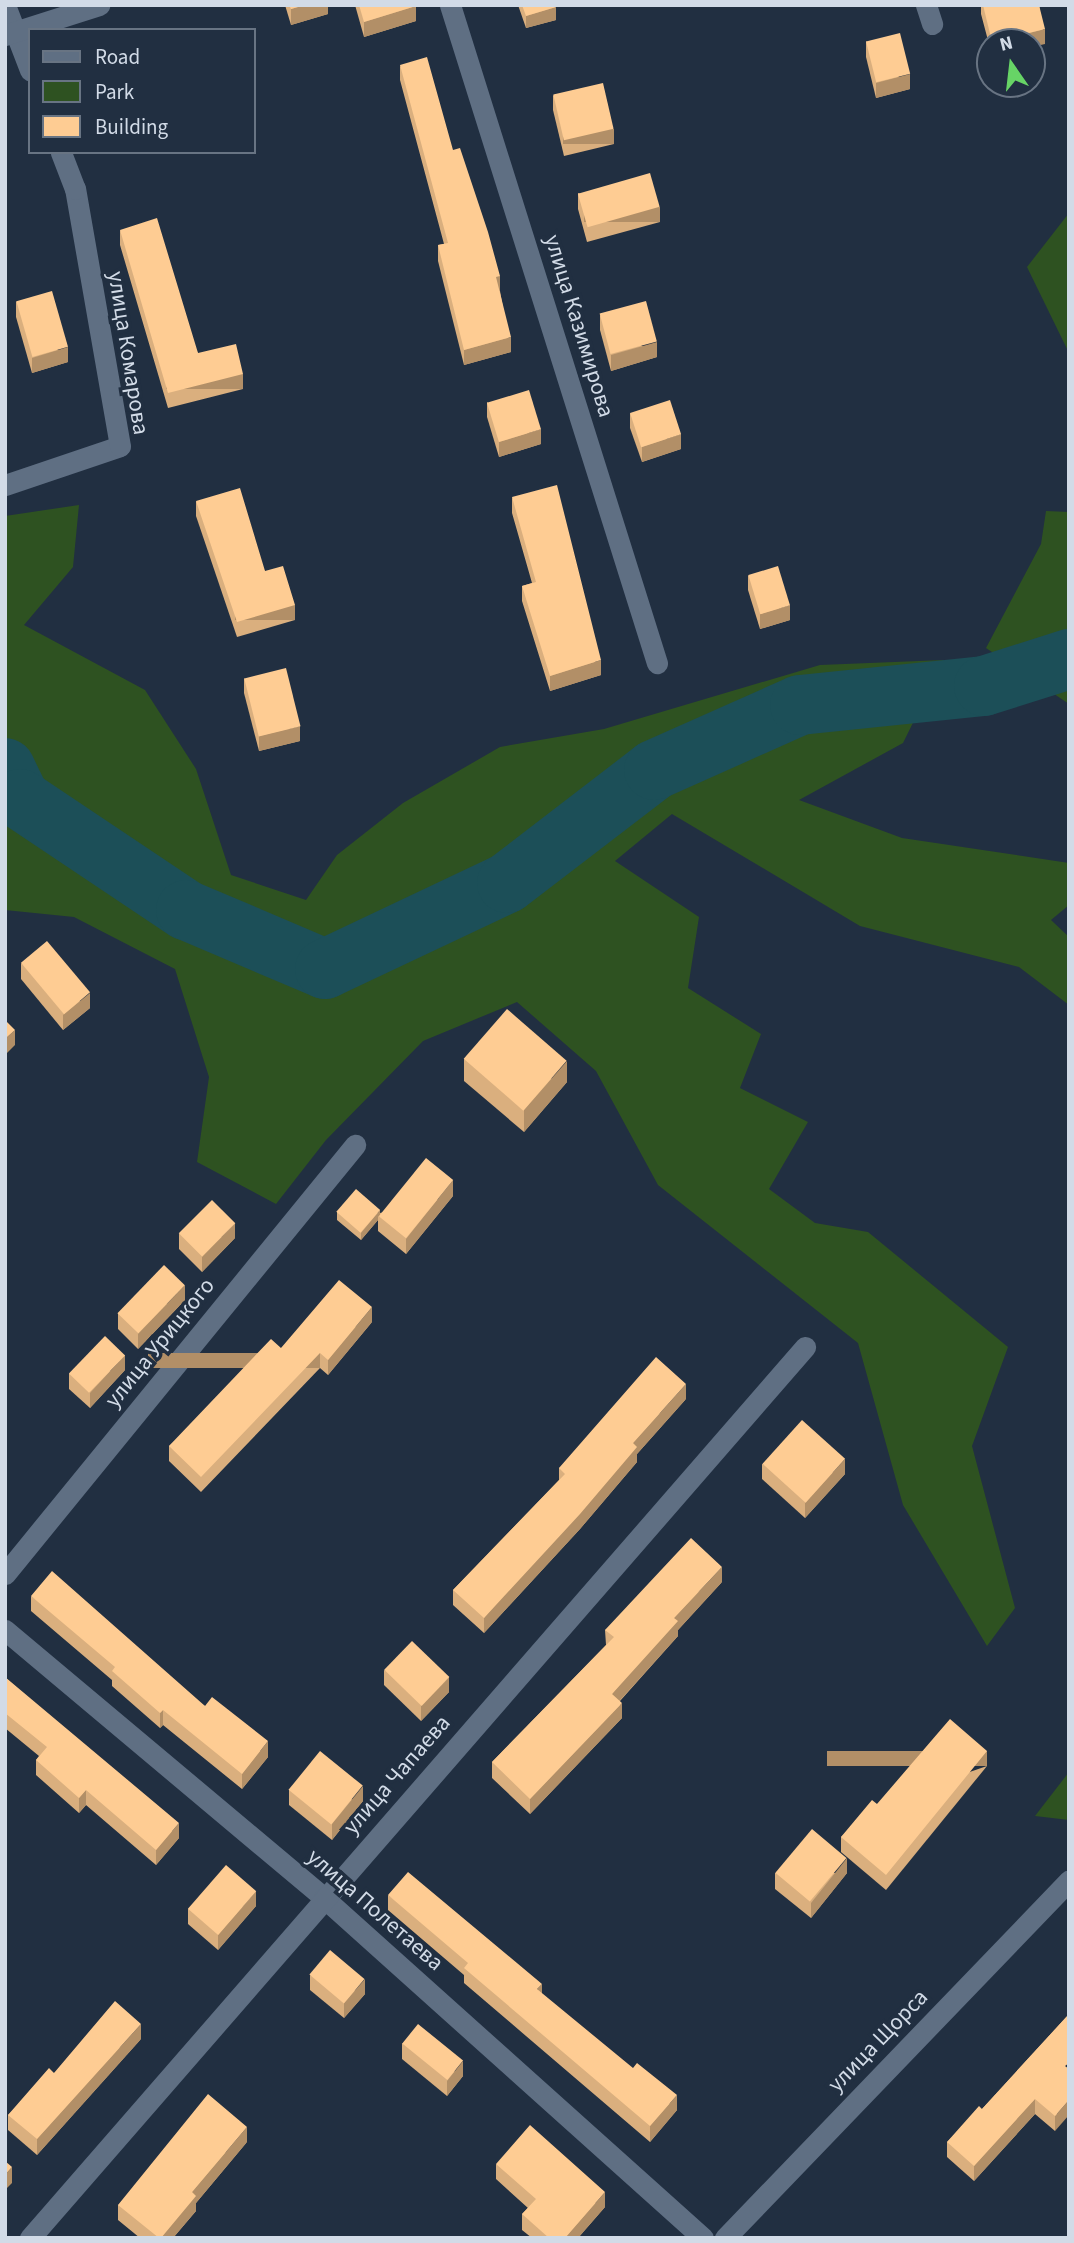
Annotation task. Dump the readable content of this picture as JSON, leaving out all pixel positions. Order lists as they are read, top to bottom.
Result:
{
  "streets": {
    "street": [
      "улица Казимирова",
      "улица Комарова",
      "улица Урицкого",
      "улица Чапаева",
      "улица Полетаева",
      "улица Щорса"
    ]
  },
  "crossings": [
    ["улица Чапаева", "улица Полетаева"]
  ],
  "legend": ["Road", "Park", "Building"],
  "north": "top"
}
